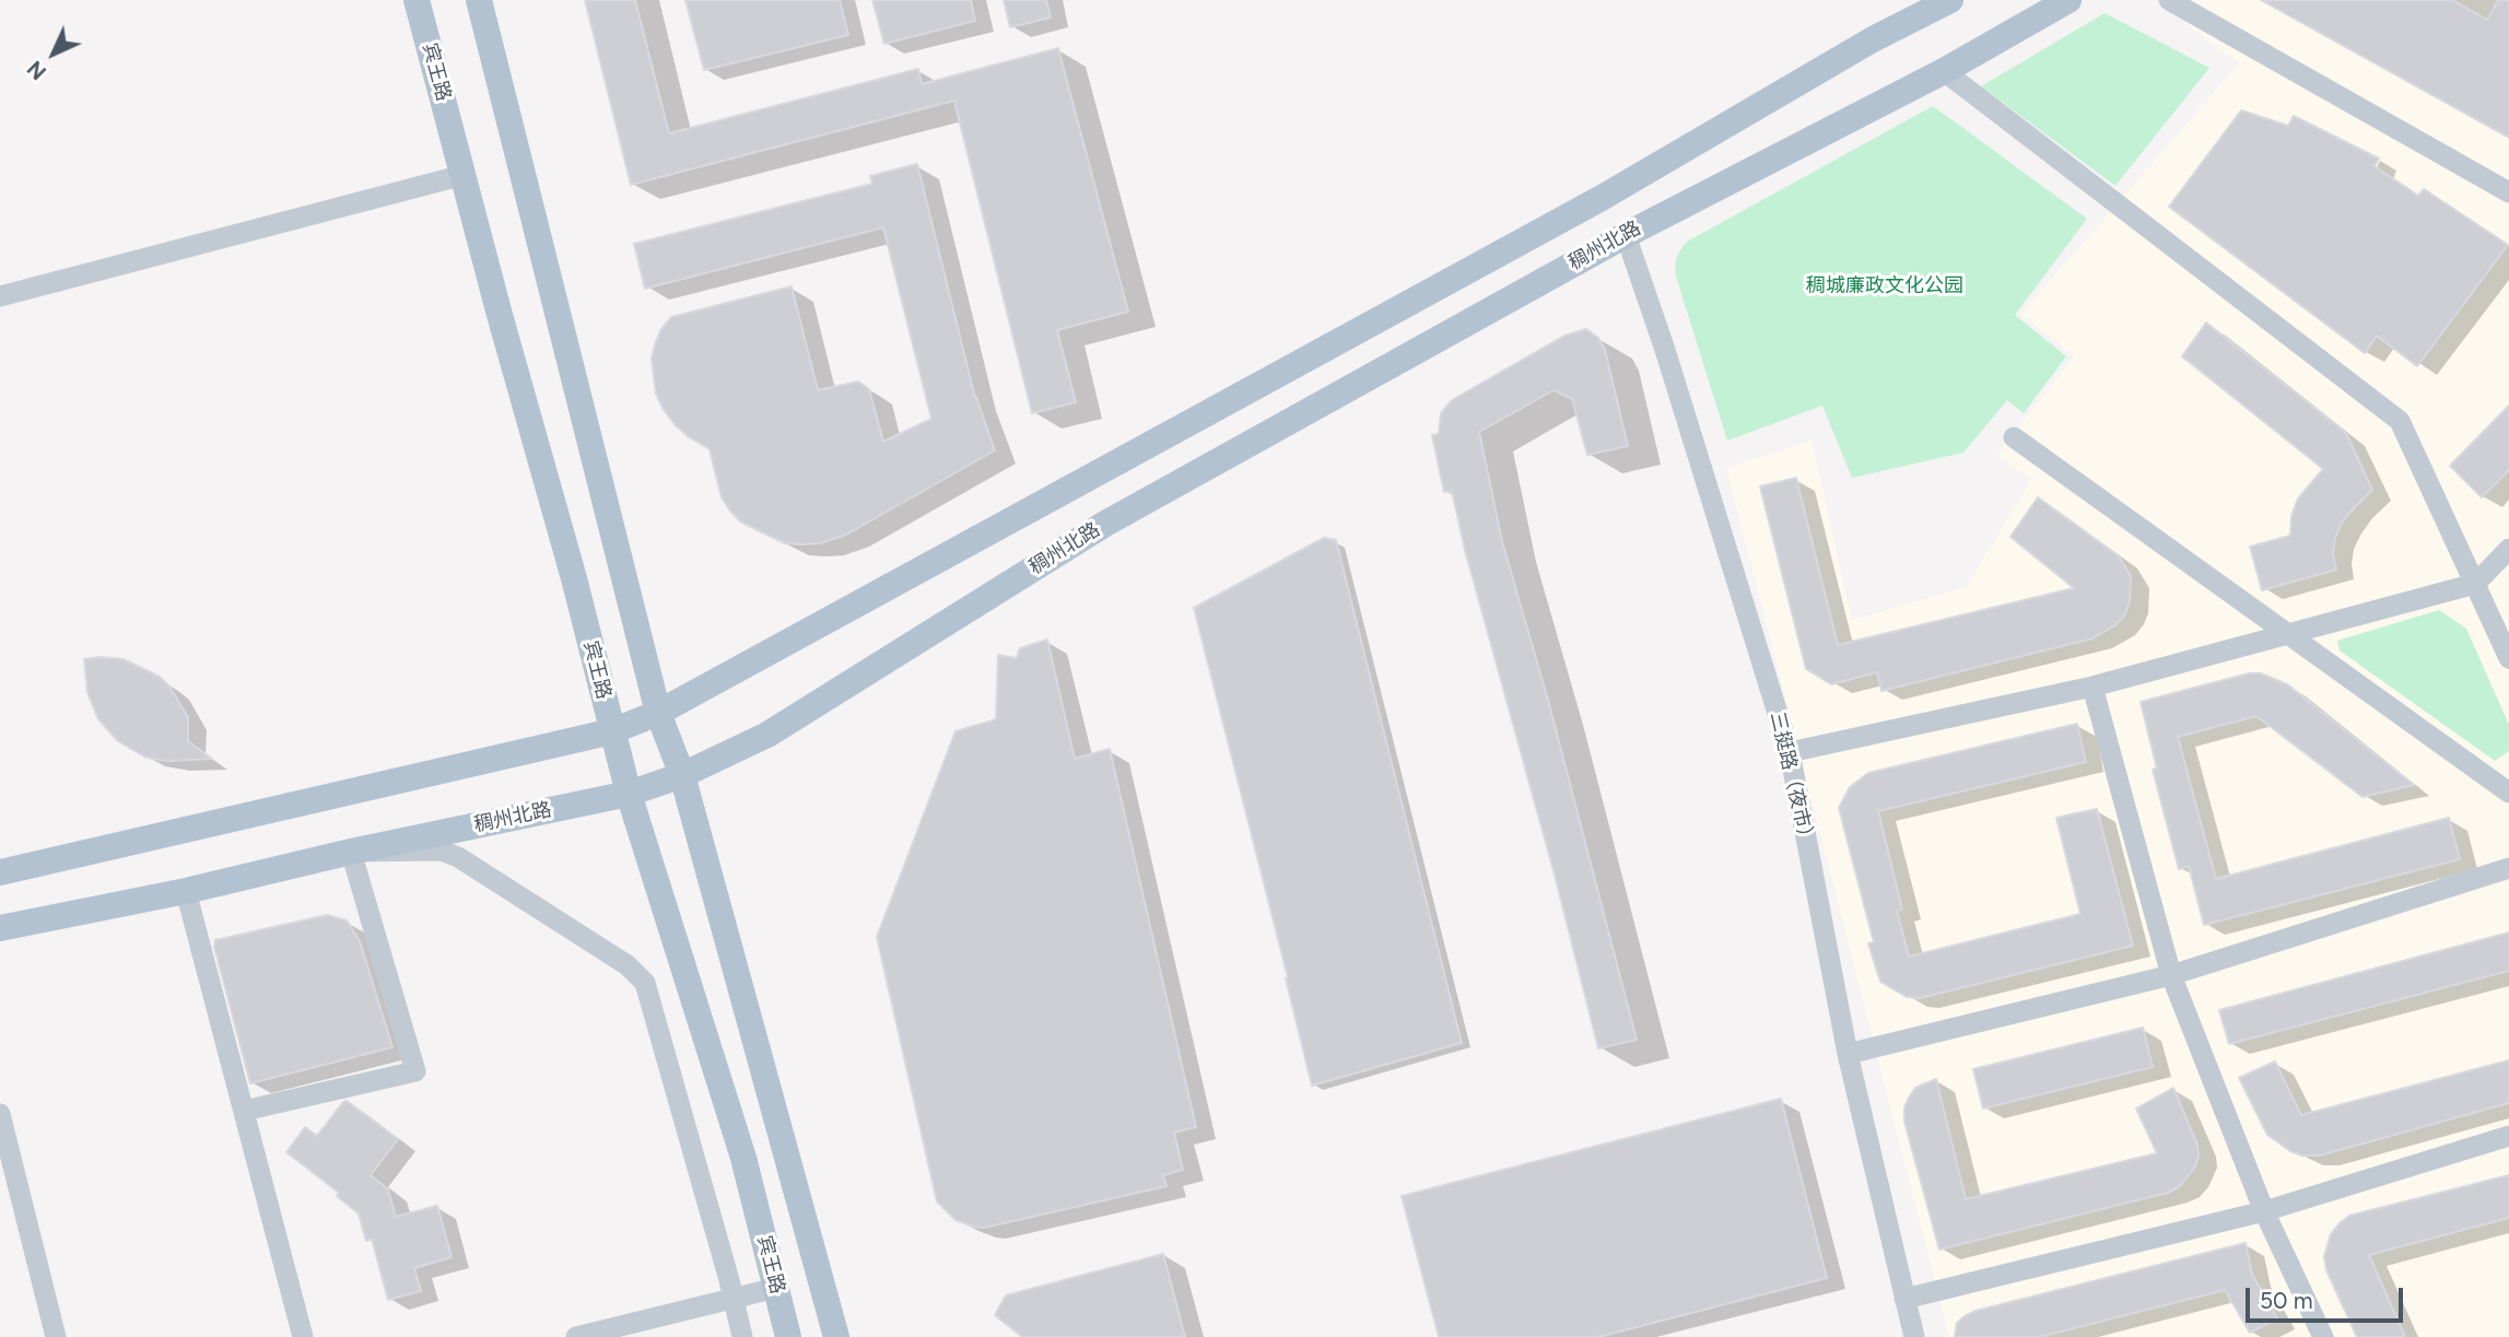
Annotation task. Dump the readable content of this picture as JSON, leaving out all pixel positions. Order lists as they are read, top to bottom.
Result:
{
  "streets": {
    "main road": ["宾王路", "稠州北路"],
    "street": ["三挺路（夜市）"]
  },
  "crossings": [
    ["宾王路", "稠州北路"],
    ["稠州北路", "三挺路（夜市）"]
  ],
  "parks": ["稠城廉政文化公园"],
  "scale_bar": "50 m",
  "north": "bottom left"
}
